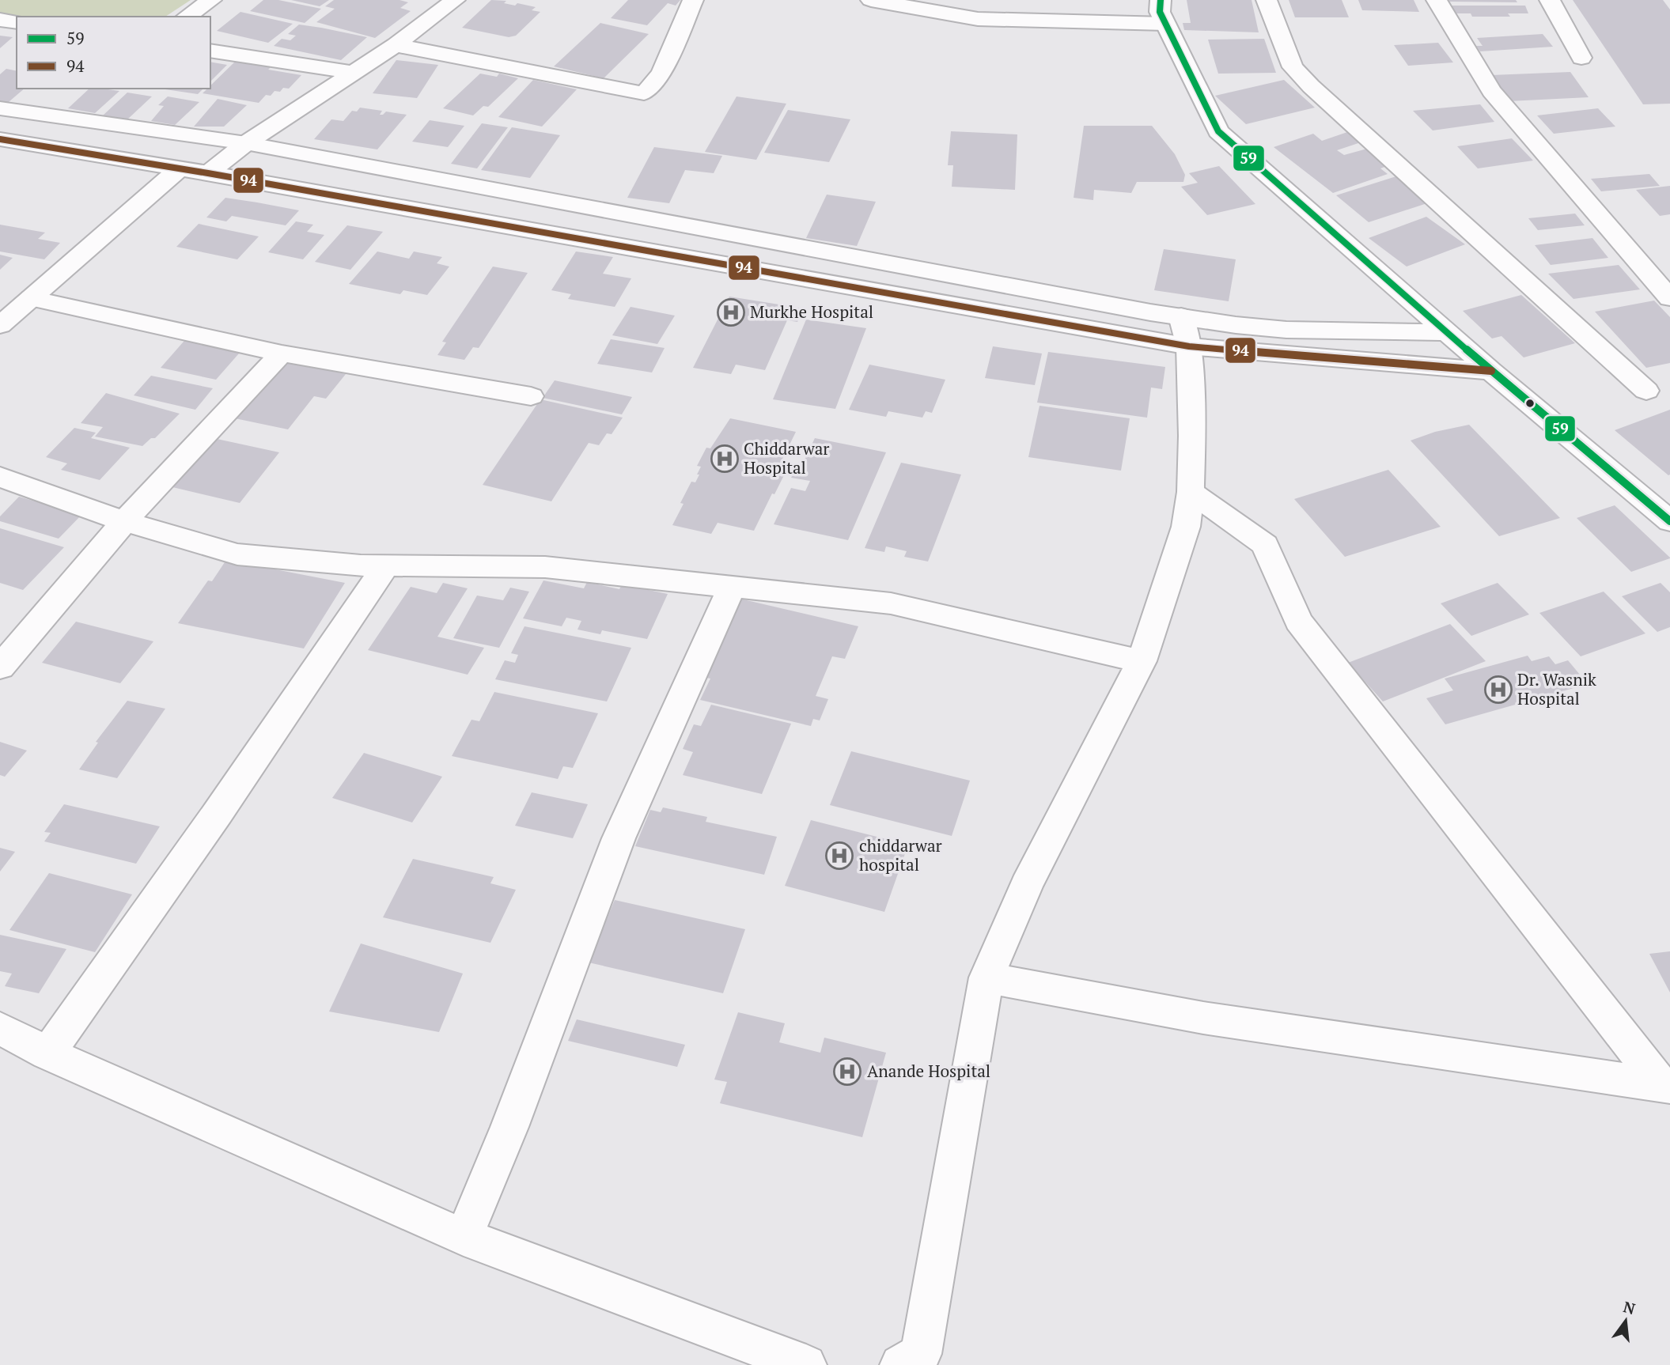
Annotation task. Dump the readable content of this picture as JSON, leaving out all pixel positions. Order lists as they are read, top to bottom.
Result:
{
  "places": {
    "hospital": [
      "Murkhe Hospital",
      "Chiddarwar Hospital",
      "Dr. Wasnik Hospital",
      "chiddarwar hospital",
      "Anande Hospital"
    ]
  },
  "lines": ["transit line 59", "transit line 94"],
  "legend": ["59", "94"],
  "north": "top"
}
